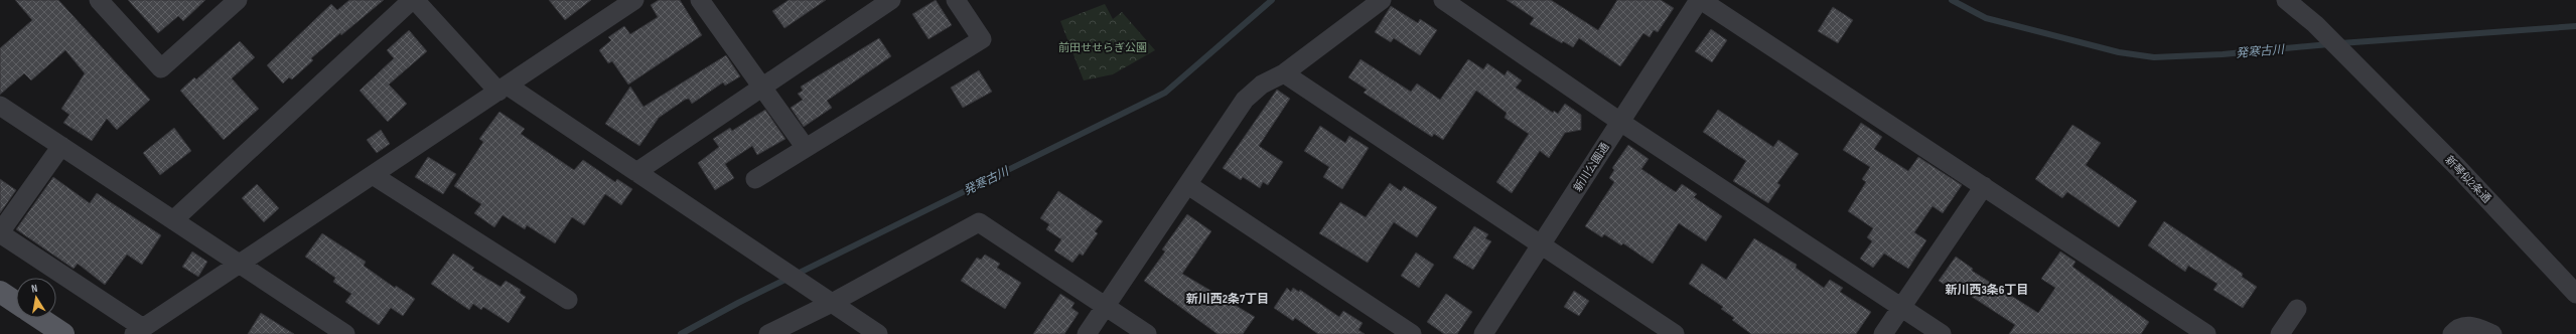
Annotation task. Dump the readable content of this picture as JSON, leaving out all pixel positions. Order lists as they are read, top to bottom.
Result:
{
  "streets": {
    "street": ["新川公園通", "新琴似2条通"]
  },
  "districts": ["新川西3条6丁目", "新川西2条7丁目"],
  "water": ["発寒古川"],
  "parks": ["前田せせらぎ公園"],
  "north": "top"
}
